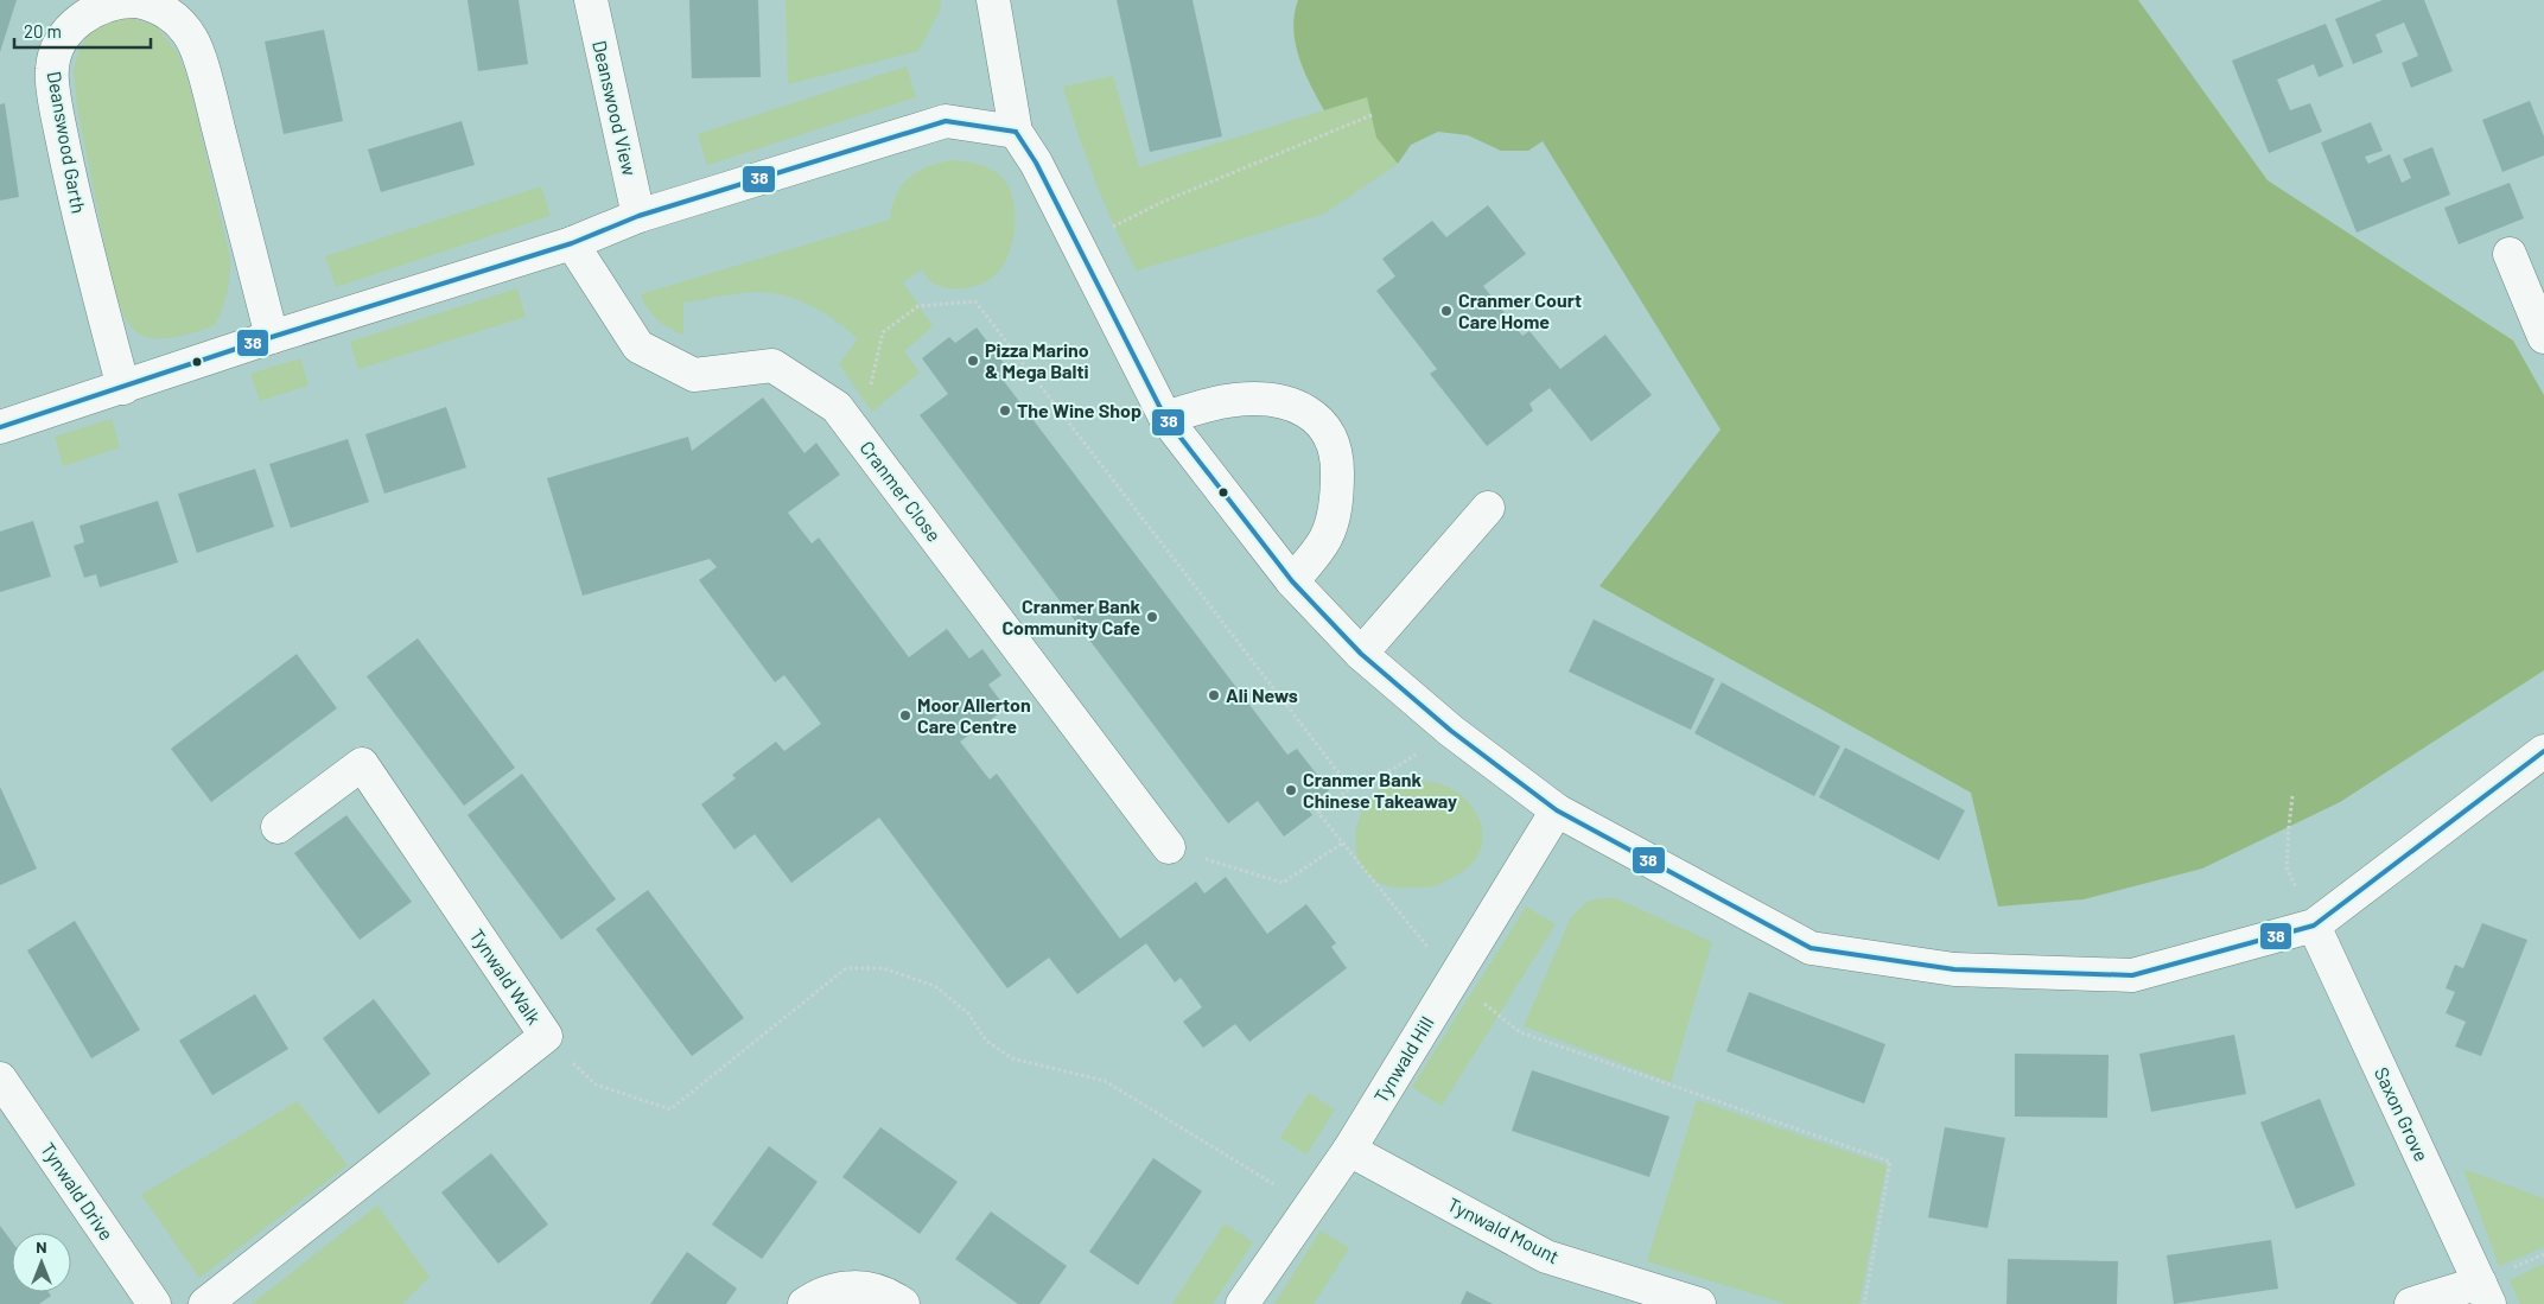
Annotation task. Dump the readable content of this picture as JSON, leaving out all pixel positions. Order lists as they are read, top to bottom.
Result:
{
  "streets": {
    "street": [
      "Deanswood View",
      "Deanswood Garth",
      "Cranmer Close",
      "Tynwald Walk",
      "Tynwald Hill",
      "Saxon Grove",
      "Tynwald Drive",
      "Tynwald Mount"
    ]
  },
  "crossings": [
    ["Tynwald Hill", "Tynwald Mount"]
  ],
  "places": [
    "Cranmer Court Care Home",
    "Pizza Marino & Mega Balti",
    "The Wine Shop",
    "Cranmer Bank Community Cafe",
    "Ali News",
    "Moor Allerton Care Centre",
    "Cranmer Bank Chinese Takeaway"
  ],
  "lines": ["transit line 38"],
  "scale_bar": "20 m",
  "north": "top"
}
